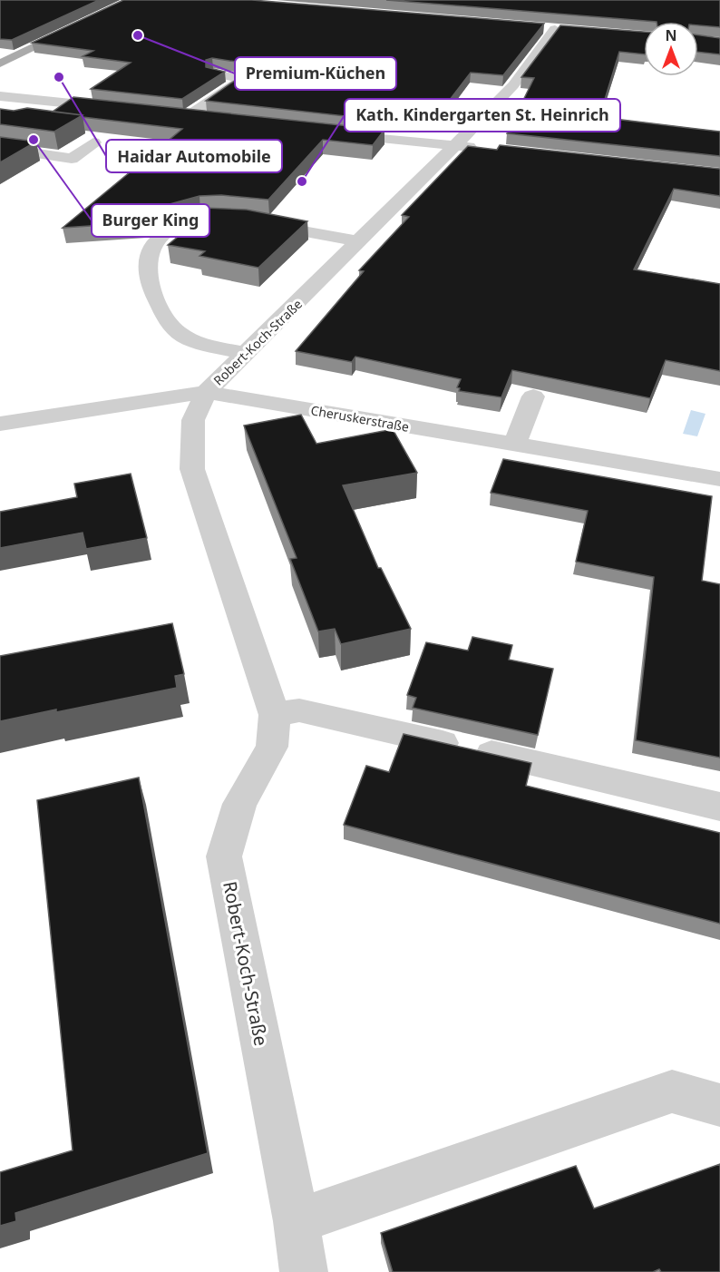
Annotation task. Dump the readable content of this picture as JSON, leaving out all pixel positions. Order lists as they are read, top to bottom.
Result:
{
  "streets": {
    "street": ["Robert-Koch-Straße", "Cheruskerstraße"]
  },
  "crossings": [
    ["Robert-Koch-Straße", "Cheruskerstraße"]
  ],
  "places": [
    "Premium-Küchen",
    "Haidar Automobile",
    "Burger King",
    "Kath. Kindergarten St. Heinrich"
  ],
  "north": "top"
}
